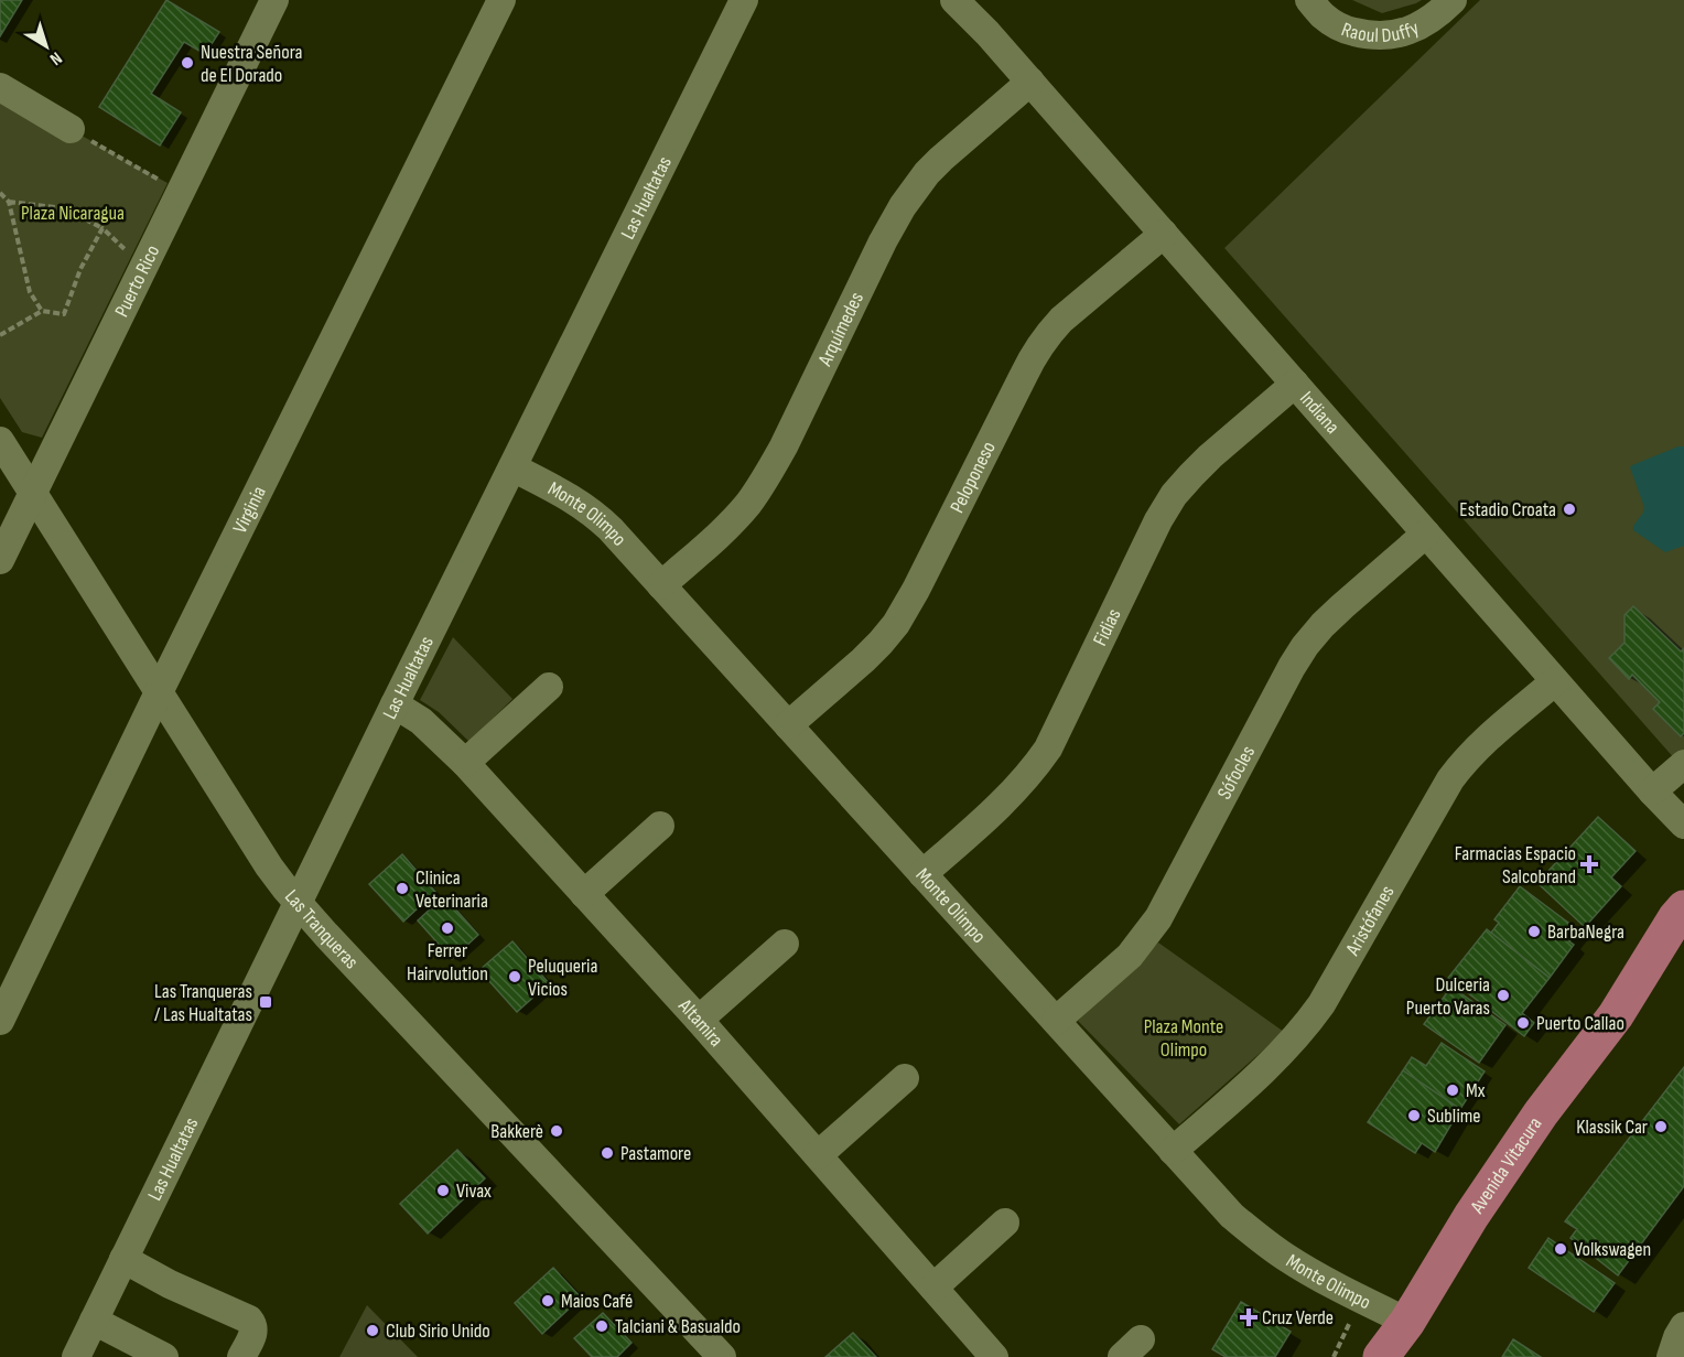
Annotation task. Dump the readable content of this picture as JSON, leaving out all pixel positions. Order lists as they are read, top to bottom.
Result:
{
  "streets": {
    "main road": ["Avenida Vitacura"],
    "street": [
      "Raoul Duffy",
      "Las Hualtatas",
      "Puerto Rico",
      "Arquímedes",
      "Indiana",
      "Peloponeso",
      "Virginia",
      "Monte Olimpo",
      "Fidias",
      "Sófocles",
      "Aristófanes",
      "Las Tranqueras",
      "Altamira"
    ]
  },
  "crossings": [
    ["Las Hualtatas", "Monte Olimpo"],
    ["Las Hualtatas", "Las Tranqueras"],
    ["Las Hualtatas", "Altamira"],
    ["Puerto Rico", "Las Tranqueras"],
    ["Arquímedes", "Indiana"],
    ["Arquímedes", "Monte Olimpo"],
    ["Indiana", "Peloponeso"],
    ["Indiana", "Fidias"],
    ["Indiana", "Sófocles"],
    ["Indiana", "Aristófanes"],
    ["Peloponeso", "Monte Olimpo"],
    ["Virginia", "Las Tranqueras"],
    ["Monte Olimpo", "Fidias"],
    ["Monte Olimpo", "Sófocles"],
    ["Monte Olimpo", "Aristófanes"],
    ["Monte Olimpo", "Avenida Vitacura"]
  ],
  "parks": ["Plaza Nicaragua", "Plaza Monte Olimpo"],
  "places": {
    "other": [
      "Nuestra Señora de El Dorado",
      "Estadio Croata",
      "Clinica Veterinaria",
      "Ferrer Hairvolution",
      "BarbaNegra",
      "Peluqueria Vicios",
      "Dulceria Puerto Varas",
      "Puerto Callao",
      "Mx",
      "Sublime",
      "Klassik Car",
      "Bakkerè",
      "Pastamore",
      "Vivax",
      "Volkswagen",
      "Maios Café",
      "Talciani & Basualdo",
      "Club Sirio Unido"
    ],
    "health": ["Farmacias Espacio Salcobrand", "Cruz Verde"],
    "transit": ["Las Tranqueras / Las Hualtatas"]
  },
  "north": "bottom right"
}
